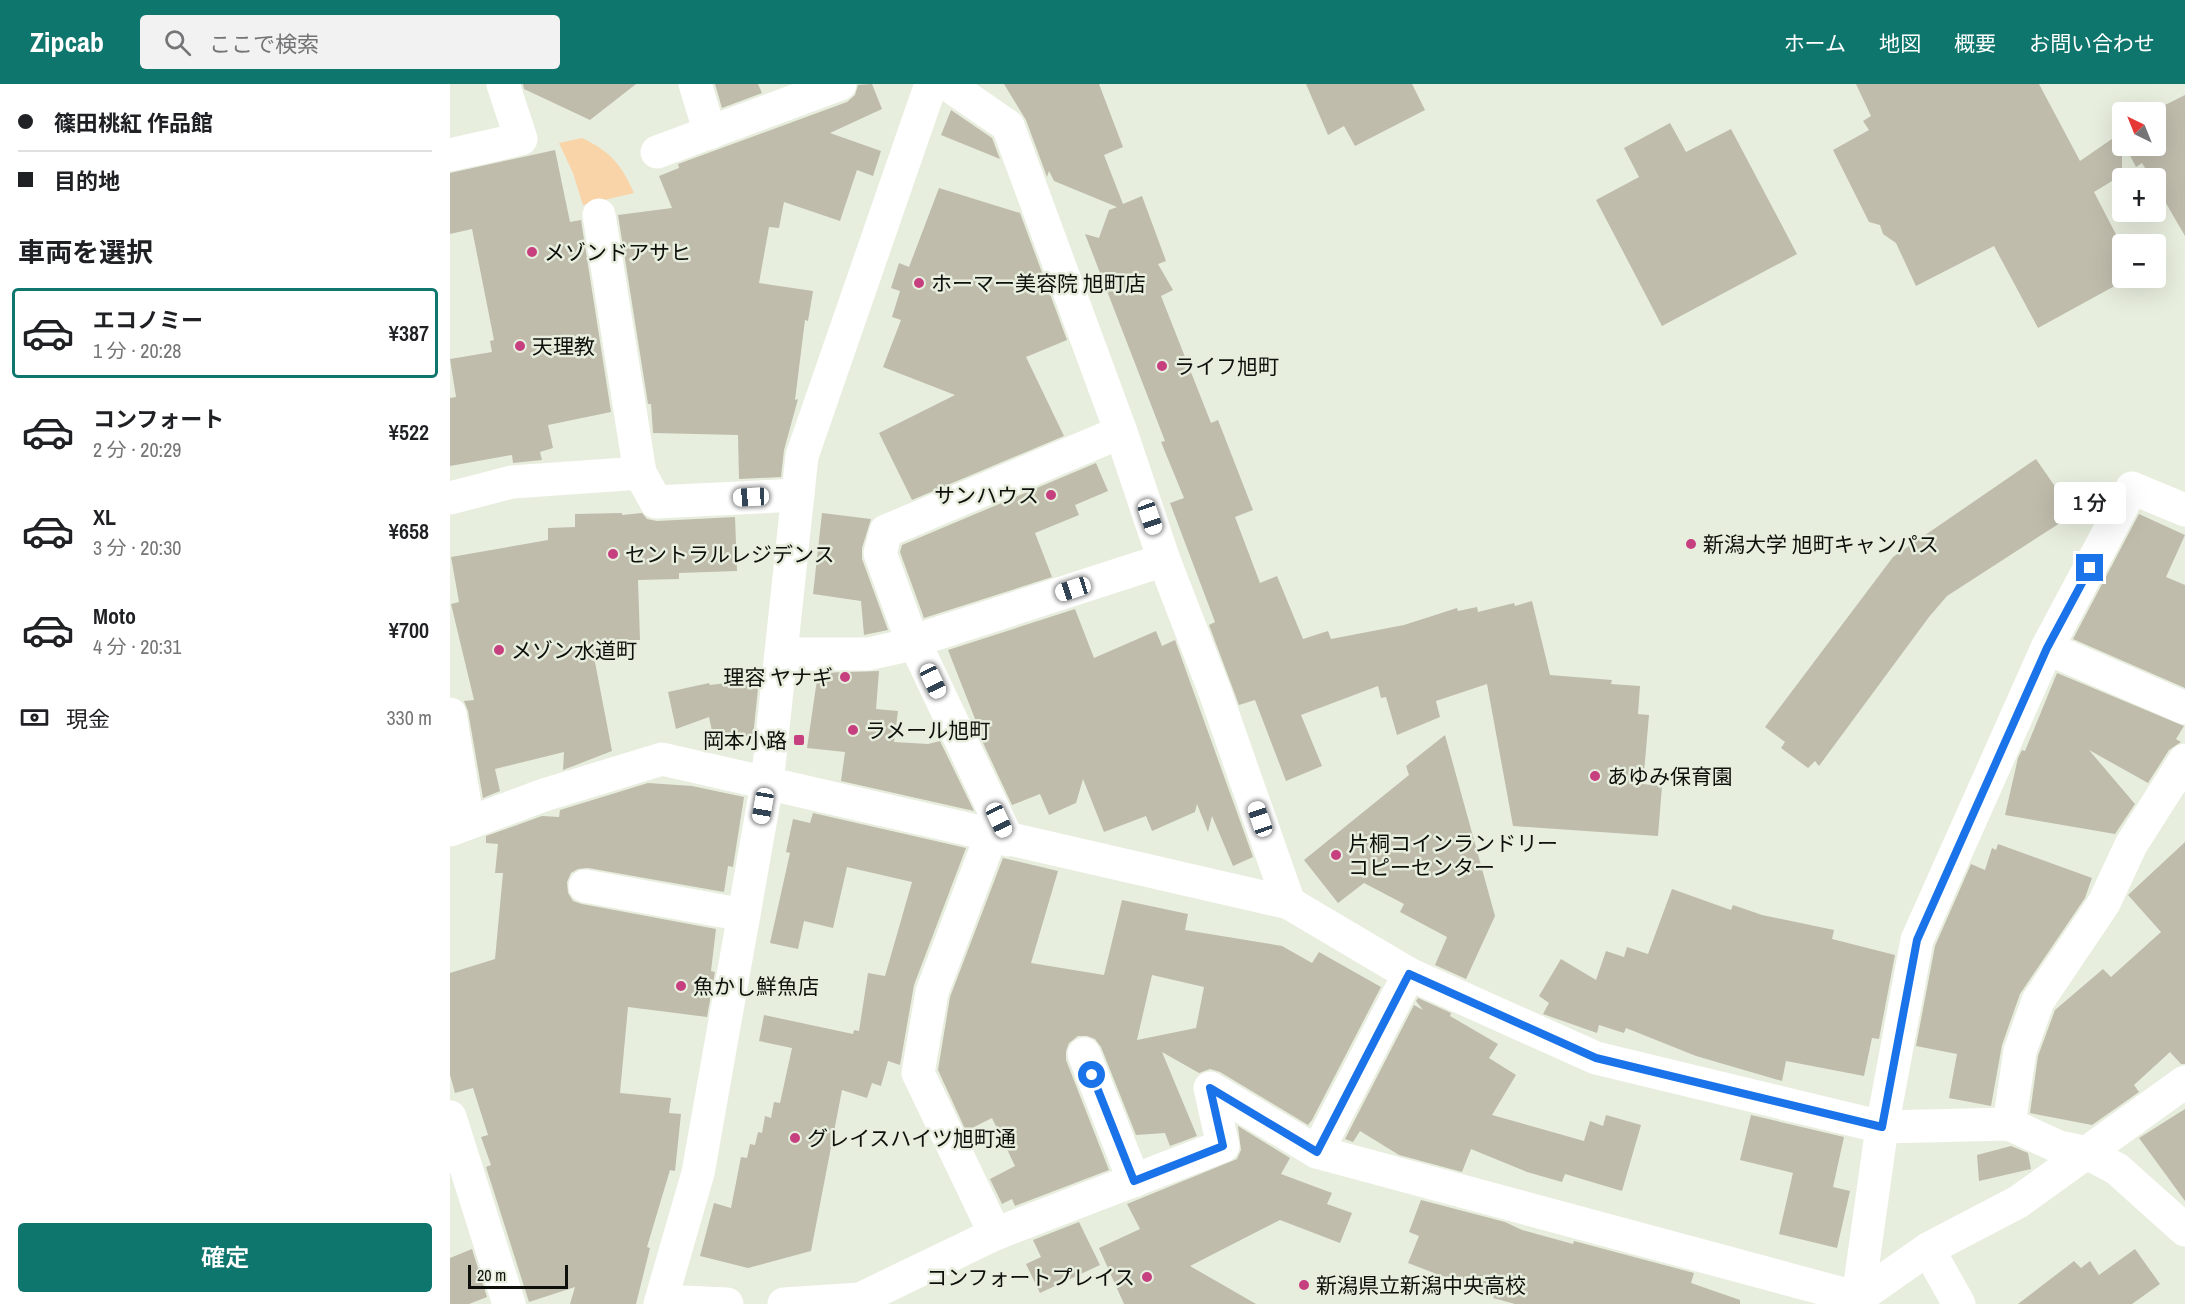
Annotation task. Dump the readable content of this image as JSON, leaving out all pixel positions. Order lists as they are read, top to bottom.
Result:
{
  "places": {
    "other": [
      "メゾンドアサヒ",
      "ホーマー美容院 旭町店",
      "天理教",
      "ライフ旭町",
      "サンハウス",
      "新潟大学 旭町キャンパス",
      "セントラルレジデンス",
      "メゾン水道町",
      "理容 ヤナギ",
      "ラメール旭町",
      "あゆみ保育園",
      "片桐コインランドリー コピーセンター",
      "魚かし鮮魚店",
      "グレイスハイツ旭町通",
      "コンフォートプレイス",
      "新潟県立新潟中央高校"
    ],
    "transit": ["岡本小路"]
  },
  "scale_bar": "20 m",
  "north": "top left",
  "page": {
    "header": "Zipcab",
    "search": "ここで検索",
    "nav": [
      "ホーム",
      "地図",
      "概要",
      "お問い合わせ"
    ],
    "banner": ["篠田桃紅 作品館", "目的地"],
    "map_buttons": ["+", "−"],
    "heading": "車両を選択",
    "list": [
      {
        "name": "エコノミー",
        "note": "1 分 · 20:28",
        "value": "¥387"
      },
      {
        "name": "コンフォート",
        "note": "2 分 · 20:29",
        "value": "¥522"
      },
      {
        "name": "XL",
        "note": "3 分 · 20:30",
        "value": "¥658"
      },
      {
        "name": "Moto",
        "note": "4 分 · 20:31",
        "value": "¥700"
      }
    ],
    "bubble": "1 分",
    "pay": ["現金", "330 m"],
    "buttons": "確定",
    "scale": "20 m"
  }
}
